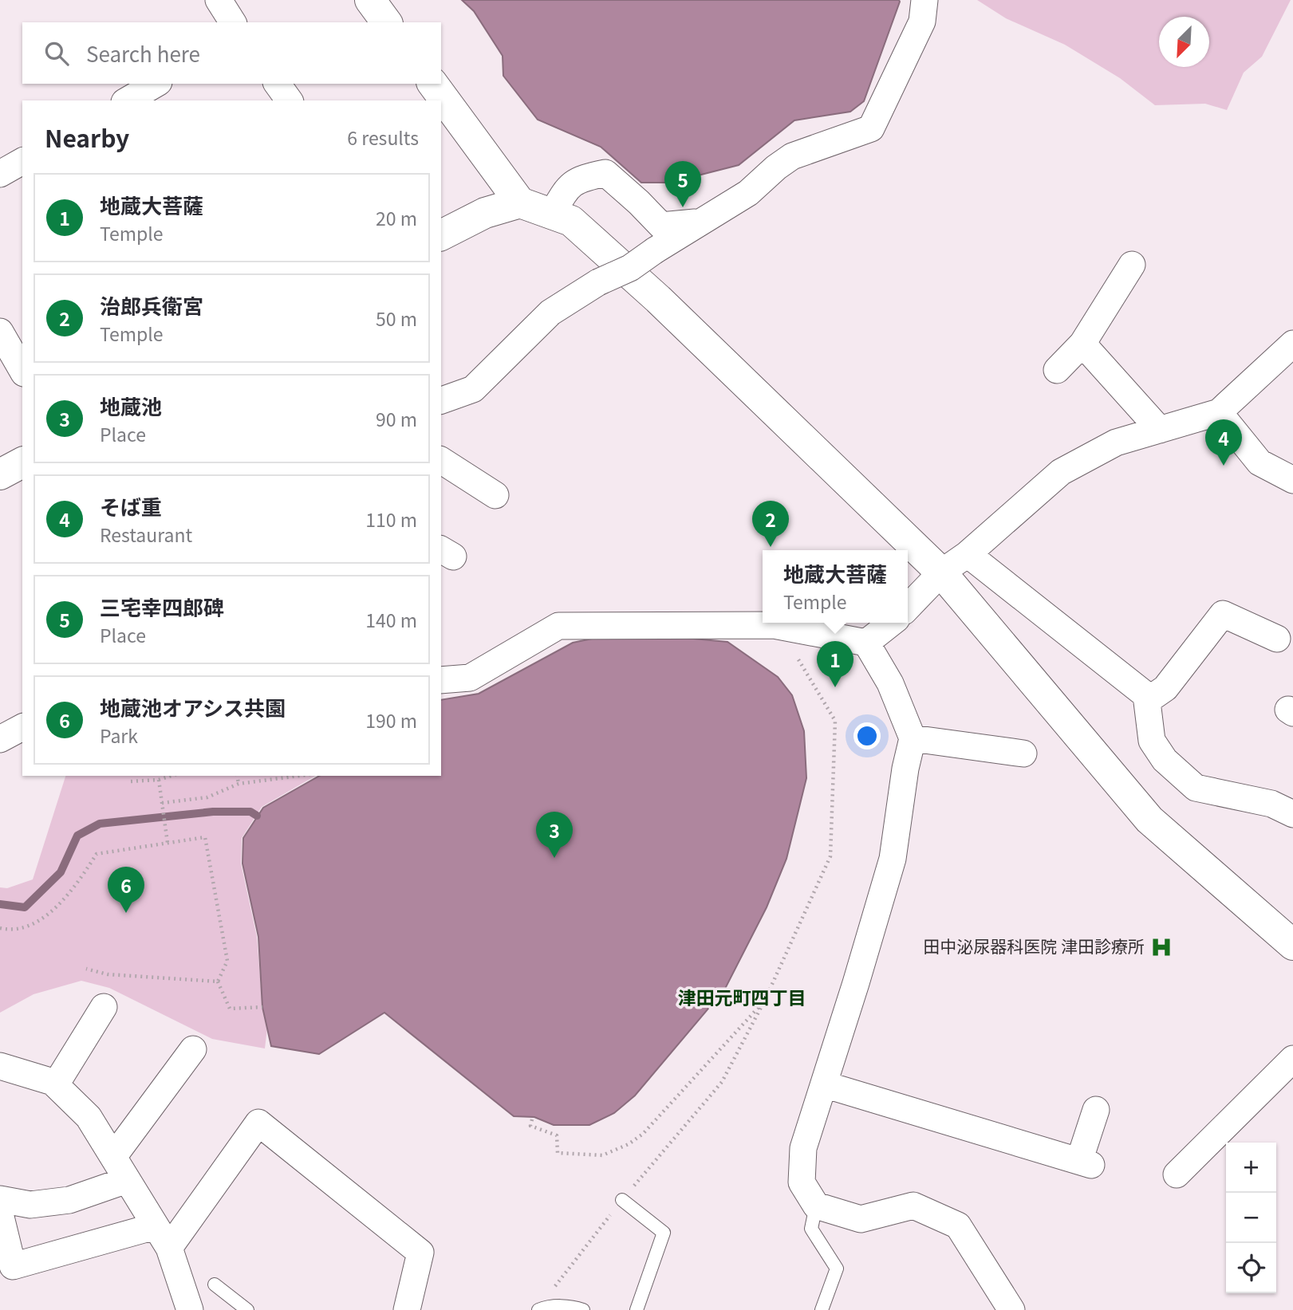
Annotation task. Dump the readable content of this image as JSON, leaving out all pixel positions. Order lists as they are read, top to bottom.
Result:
{
  "districts": ["津田元町四丁目"],
  "places": {
    "hospital": ["田中泌尿器科医院 津田診療所"]
  },
  "north": "bottom left",
  "page": {
    "search": "Search here",
    "heading": ["Nearby", "6 results"],
    "pins": [
      "5",
      "4",
      "2",
      "1",
      "3",
      "6"
    ],
    "list": [
      {
        "mark": "1",
        "name": "地蔵大菩薩",
        "note": "Temple",
        "value": "20 m"
      },
      {
        "mark": "2",
        "name": "治郎兵衛宮",
        "note": "Temple",
        "value": "50 m"
      },
      {
        "mark": "3",
        "name": "地蔵池",
        "note": "Place",
        "value": "90 m"
      },
      {
        "mark": "4",
        "name": "そば重",
        "note": "Restaurant",
        "value": "110 m"
      },
      {
        "mark": "5",
        "name": "三宅幸四郎碑",
        "note": "Place",
        "value": "140 m"
      },
      {
        "mark": "6",
        "name": "地蔵池オアシス共園",
        "note": "Park",
        "value": "190 m"
      }
    ],
    "popup": ["地蔵大菩薩", "Temple"],
    "map_buttons": ["+", "−"]
  }
}
